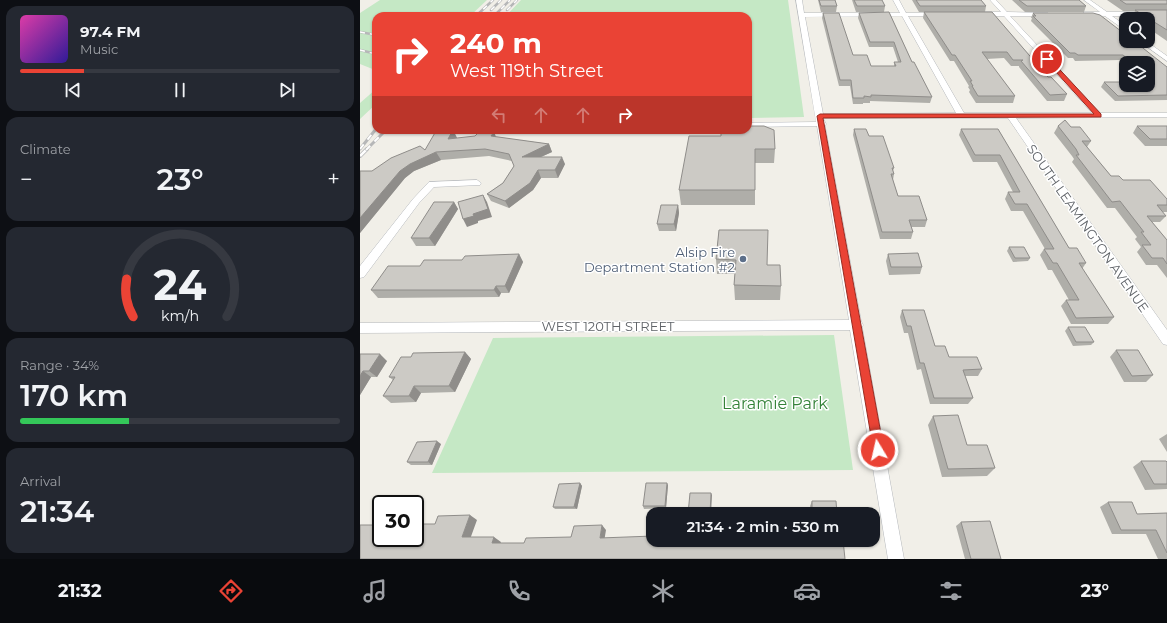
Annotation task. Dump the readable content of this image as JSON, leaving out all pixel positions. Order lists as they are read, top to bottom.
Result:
{
  "streets": {
    "street": ["SOUTH LEAMINGTON AVENUE", "WEST 120TH STREET"]
  },
  "parks": ["Laramie Park"],
  "places": ["Alsip Fire Department Station #2"],
  "page": {
    "turn": ["240 m", "West 119th Street"],
    "song": ["97.4 FM", "Music"],
    "tile": [
      "Climate",
      ["Range · 34%", "170 km"],
      ["Arrival", "21:34"]
    ],
    "heat": ["−", "23°", "+"],
    "limit": "30",
    "trip": "21:34 · 2 min · 530 m",
    "tabs": ["21:32", "23°"],
    "gauge": ["24", "km/h"]
  }
}
